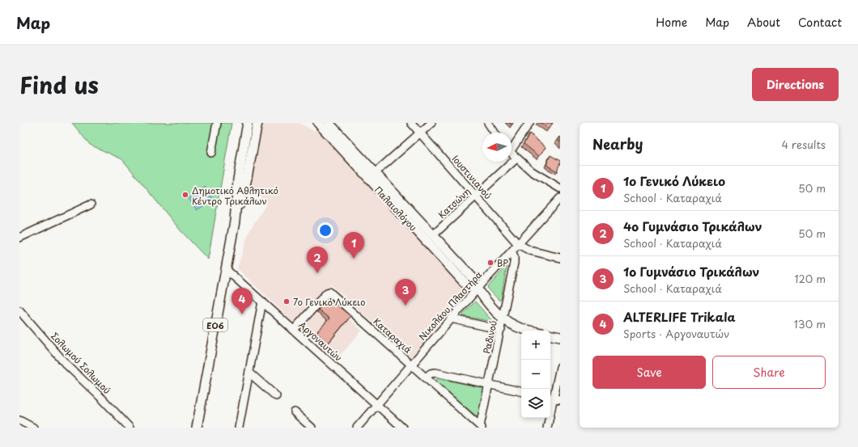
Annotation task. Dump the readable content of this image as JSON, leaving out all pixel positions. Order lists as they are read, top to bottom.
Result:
{
  "streets": {
    "main road": ["Παλαιολόγου", "ΕΟ6"],
    "street": [
      "Ιουστινιανού",
      "Κατσώνη",
      "Νικολάου Πλαστήρα",
      "Καταραχιά",
      "Ραδινού",
      "Αργοναυτών",
      "Σολωμού Σολωμού"
    ]
  },
  "crossings": [
    ["Ιουστινιανού", "Κατσώνη"],
    ["Ιουστινιανού", "Νικολάου Πλαστήρα"],
    ["Κατσώνη", "Παλαιολόγου"],
    ["Παλαιολόγου", "Νικολάου Πλαστήρα"],
    ["Παλαιολόγου", "Ραδινού"],
    ["Νικολάου Πλαστήρα", "Καταραχιά"],
    ["Νικολάου Πλαστήρα", "Ραδινού"],
    ["Νικολάου Πλαστήρα", "Αργοναυτών"],
    ["ΕΟ6", "Αργοναυτών"],
    ["Καταραχιά", "Ραδινού"],
    ["Καταραχιά", "Αργοναυτών"]
  ],
  "places": ["Δημοτικό Αθλητικό Κέντρο Τρικάλων", "BP", "7ο Γενικό Λύκειο"],
  "north": "left",
  "page": {
    "header": "Map",
    "nav": [
      "Home",
      "Map",
      "About",
      "Contact"
    ],
    "title": "Find us",
    "buttons": [
      "Directions",
      ["Save", "Share"]
    ],
    "heading": ["Nearby", "4 results"],
    "list": [
      {
        "mark": "1",
        "name": "1ο Γενικό Λύκειο",
        "note": "School · Καταραχιά",
        "value": "50 m"
      },
      {
        "mark": "2",
        "name": "4ο Γυμνάσιο Τρικάλων",
        "note": "School · Καταραχιά",
        "value": "50 m"
      },
      {
        "mark": "3",
        "name": "1ο Γυμνάσιο Τρικάλων",
        "note": "School · Καταραχιά",
        "value": "120 m"
      },
      {
        "mark": "4",
        "name": "ALTERLIFE Trikala",
        "note": "Sports · Αργοναυτών",
        "value": "130 m"
      }
    ],
    "pins": [
      "1",
      "2",
      "3",
      "4"
    ],
    "map_buttons": ["+", "−"]
  }
}
